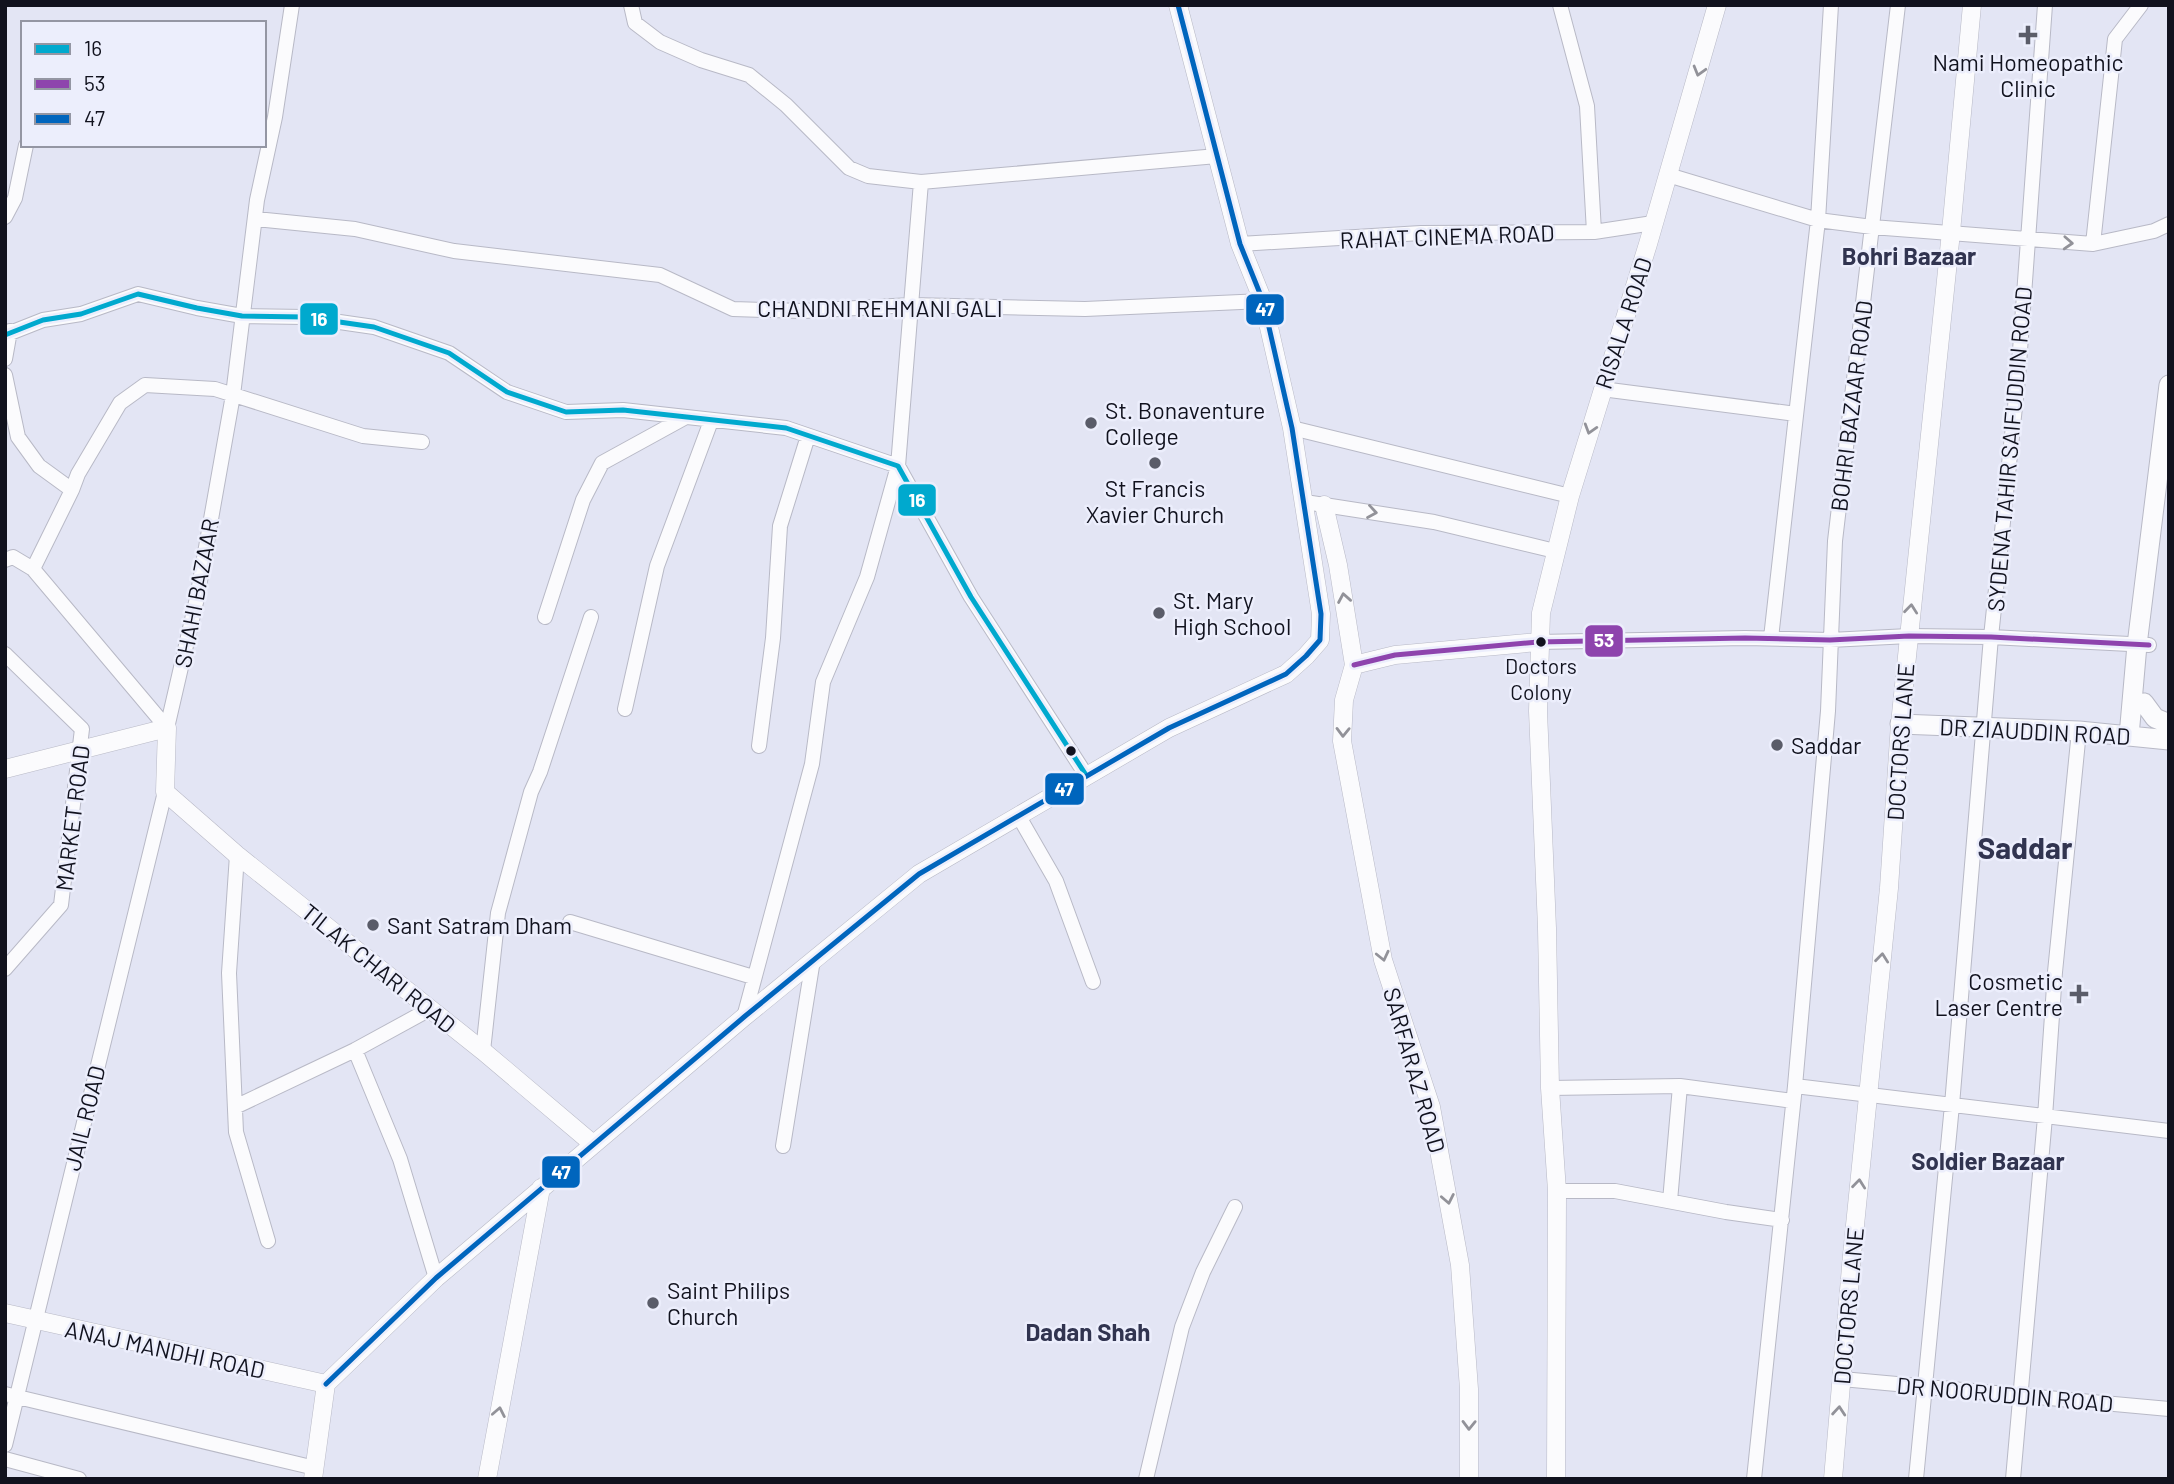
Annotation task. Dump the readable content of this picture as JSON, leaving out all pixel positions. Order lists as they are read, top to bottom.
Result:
{
  "streets": {
    "main road": ["DR ZIAUDDIN ROAD"],
    "street": [
      "RAHAT CINEMA ROAD",
      "CHANDNI REHMANI GALI",
      "RISALA ROAD",
      "BOHRI BAZAAR ROAD",
      "SYDENA TAHIR SAIFUDDIN ROAD",
      "SHAHI BAZAAR",
      "DOCTORS LANE",
      "MARKET ROAD",
      "TILAK CHARI ROAD",
      "SARFARAZ ROAD",
      "JAIL ROAD",
      "ANAJ MANDHI ROAD",
      "DR NOORUDDIN ROAD"
    ]
  },
  "crossings": [
    ["RAHAT CINEMA ROAD", "RISALA ROAD"],
    ["CHANDNI REHMANI GALI", "SHAHI BAZAAR"],
    ["SYDENA TAHIR SAIFUDDIN ROAD", "DR ZIAUDDIN ROAD"],
    ["SYDENA TAHIR SAIFUDDIN ROAD", "DR NOORUDDIN ROAD"],
    ["SHAHI BAZAAR", "TILAK CHARI ROAD"],
    ["SHAHI BAZAAR", "JAIL ROAD"],
    ["DR ZIAUDDIN ROAD", "DOCTORS LANE"],
    ["DOCTORS LANE", "DR NOORUDDIN ROAD"],
    ["TILAK CHARI ROAD", "JAIL ROAD"],
    ["JAIL ROAD", "ANAJ MANDHI ROAD"]
  ],
  "one_way": ["SARFARAZ ROAD"],
  "districts": [
    "Bohri Bazaar",
    "Saddar",
    "Soldier Bazaar",
    "Dadan Shah"
  ],
  "places": {
    "health": ["Nami Homeopathic Clinic", "Cosmetic Laser Centre"],
    "other": [
      "St. Bonaventure College",
      "St Francis Xavier Church",
      "St. Mary High School",
      "Doctors Colony",
      "Saddar",
      "Sant Satram Dham",
      "Saint Philips Church"
    ]
  },
  "lines": ["transit line 47", "transit line 16", "transit line 53"],
  "legend": ["16", "53", "47"]
}
